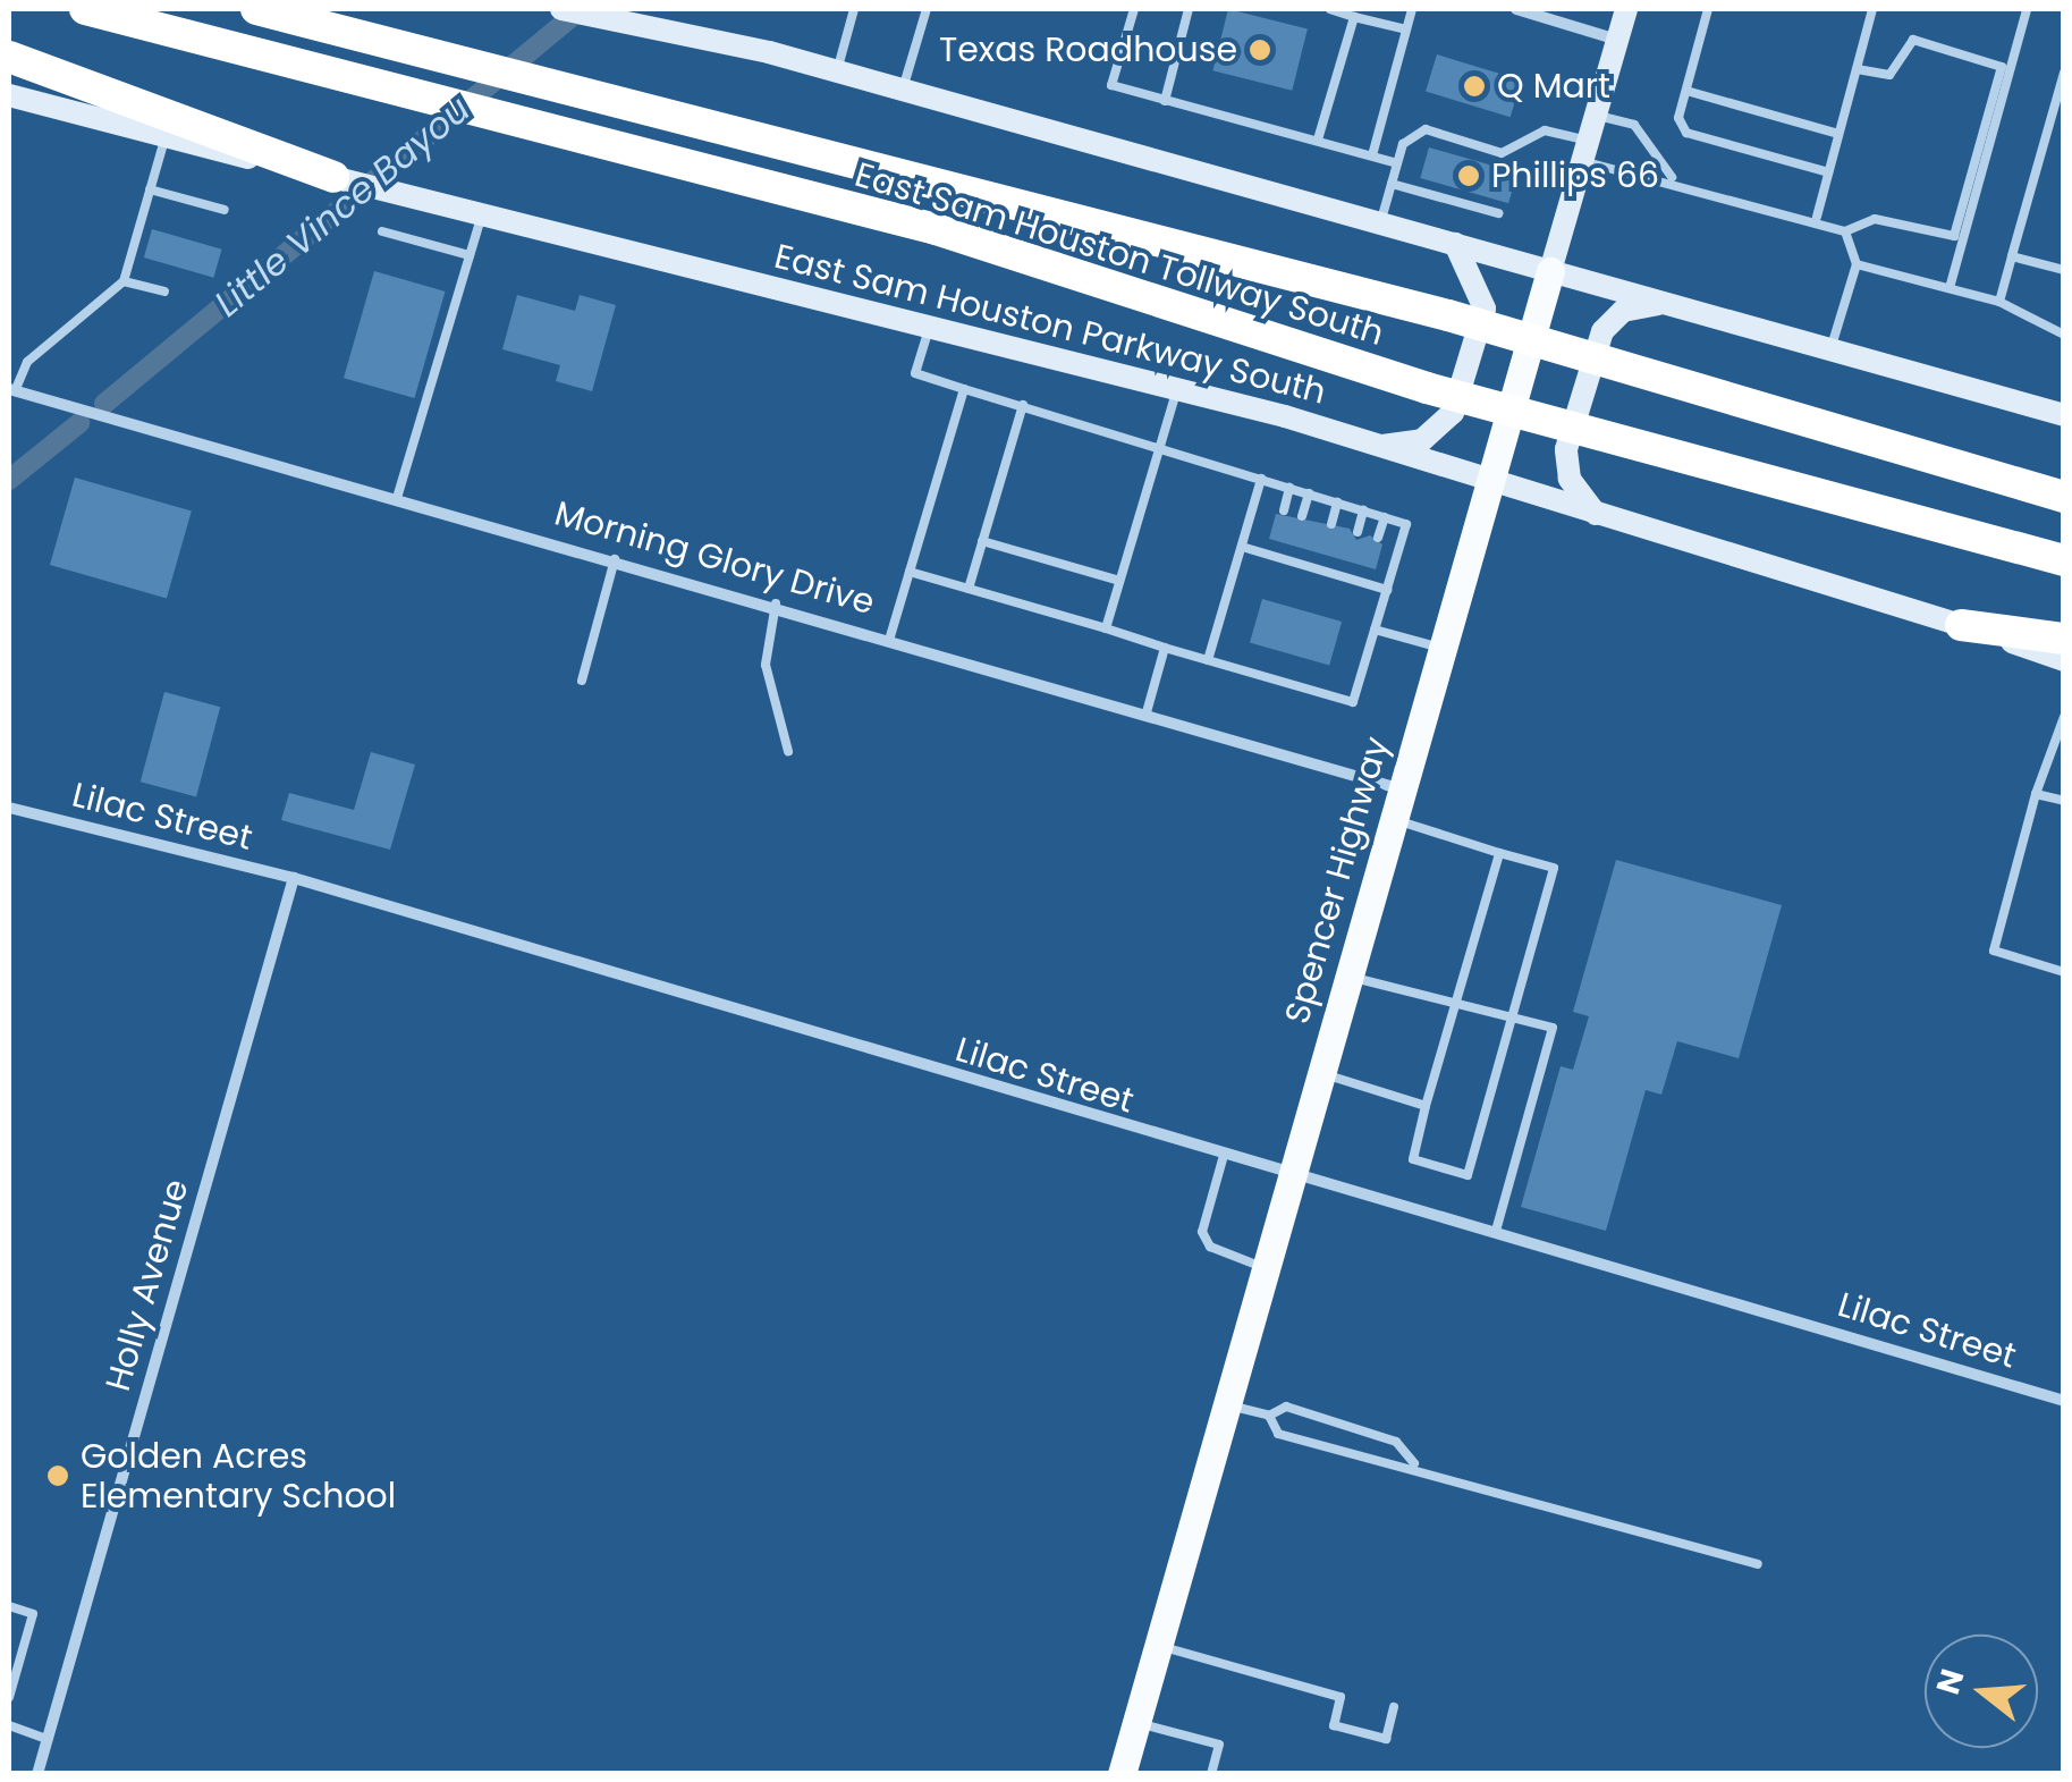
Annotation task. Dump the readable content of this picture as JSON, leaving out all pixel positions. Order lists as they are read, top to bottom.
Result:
{
  "streets": {
    "highway": ["East Sam Houston Tollway South"],
    "main road": ["East Sam Houston Parkway South", "Spencer Highway"],
    "street": ["Morning Glory Drive", "Lilac Street", "Holly Avenue"]
  },
  "crossings": [
    ["East Sam Houston Parkway South", "Spencer Highway"],
    ["Morning Glory Drive", "Spencer Highway"],
    ["Lilac Street", "Spencer Highway"],
    ["Lilac Street", "Holly Avenue"]
  ],
  "water": ["Little Vince Bayou"],
  "places": [
    "Texas Roadhouse",
    "Q Mart",
    "Phillips 66",
    "Golden Acres Elementary School"
  ],
  "north": "left"
}
